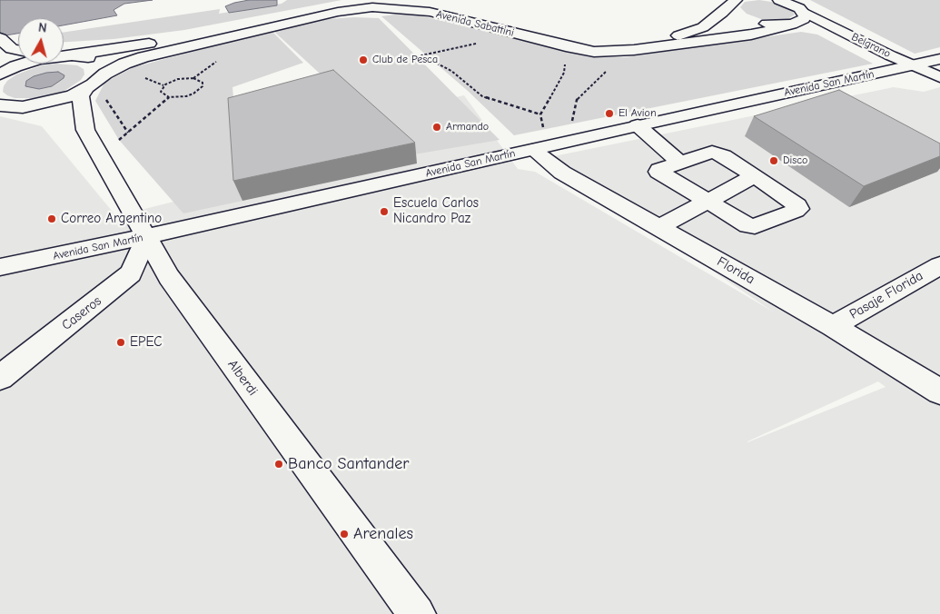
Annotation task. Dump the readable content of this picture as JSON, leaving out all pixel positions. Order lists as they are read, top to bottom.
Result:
{
  "streets": {
    "main road": [
      "Avenida Sabattini",
      "Belgrano",
      "Avenida San Martín",
      "Florida",
      "Pasaje Florida",
      "Caseros",
      "Alberdi"
    ]
  },
  "crossings": [
    ["Avenida Sabattini", "Belgrano"],
    ["Avenida Sabattini", "Alberdi"],
    ["Belgrano", "Avenida San Martín"],
    ["Avenida San Martín", "Florida"],
    ["Avenida San Martín", "Caseros"],
    ["Avenida San Martín", "Alberdi"],
    ["Florida", "Pasaje Florida"],
    ["Caseros", "Alberdi"]
  ],
  "places": [
    "Club de Pesca",
    "El Avion",
    "Armando",
    "Disco",
    "Escuela Carlos Nicandro Paz",
    "Correo Argentino",
    "EPEC",
    "Banco Santander",
    "Arenales"
  ],
  "north": "top"
}
